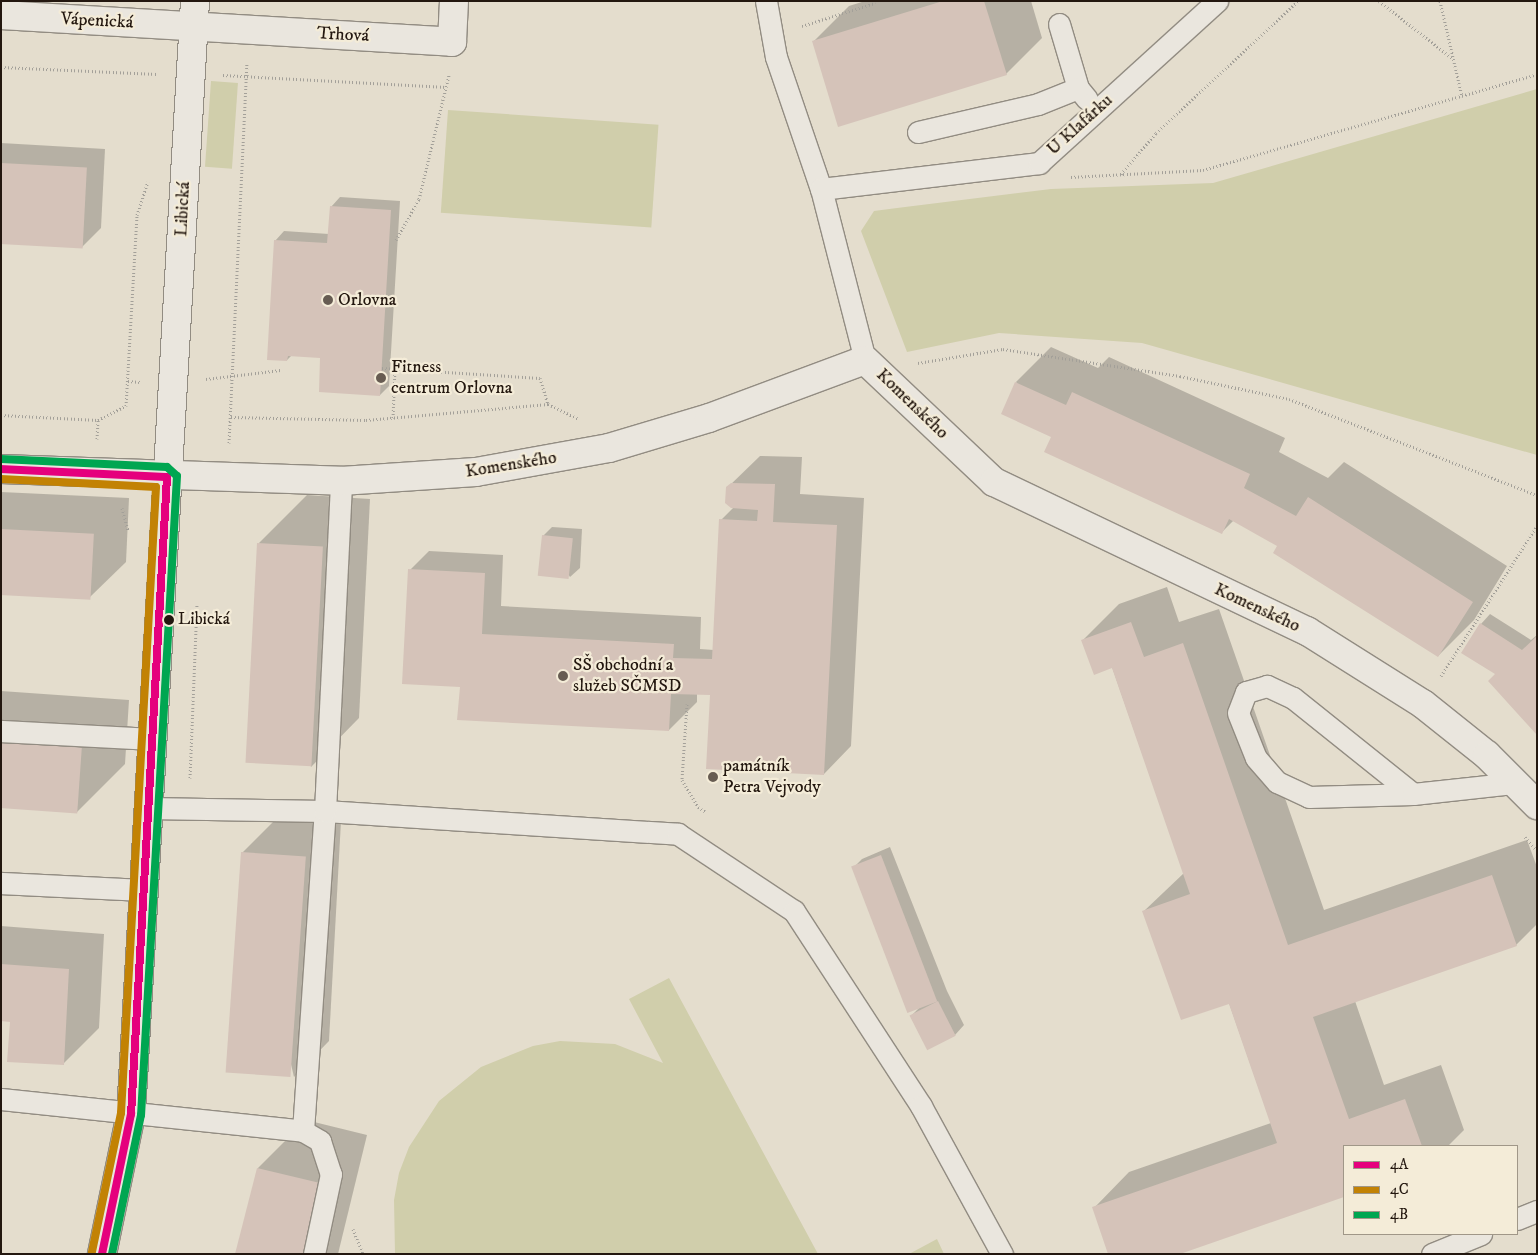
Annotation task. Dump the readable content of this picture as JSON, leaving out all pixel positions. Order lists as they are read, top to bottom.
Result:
{
  "streets": {
    "street": [
      "Vápenická",
      "Trhová",
      "Libická",
      "Komenského"
    ],
    "lane": ["U Klafárku"]
  },
  "crossings": [
    ["Vápenická", "Trhová"],
    ["Vápenická", "Libická"],
    ["Trhová", "Libická"],
    ["Libická", "Komenského"]
  ],
  "places": [
    "Orlovna",
    "Fitness centrum Orlovna",
    "Libická",
    "SŠ obchodní a služeb SČMSD",
    "památník Petra Vejvody"
  ],
  "lines": ["transit line 4B", "transit line 4A", "transit line 4C"],
  "legend": ["4A", "4C", "4B"]
}
